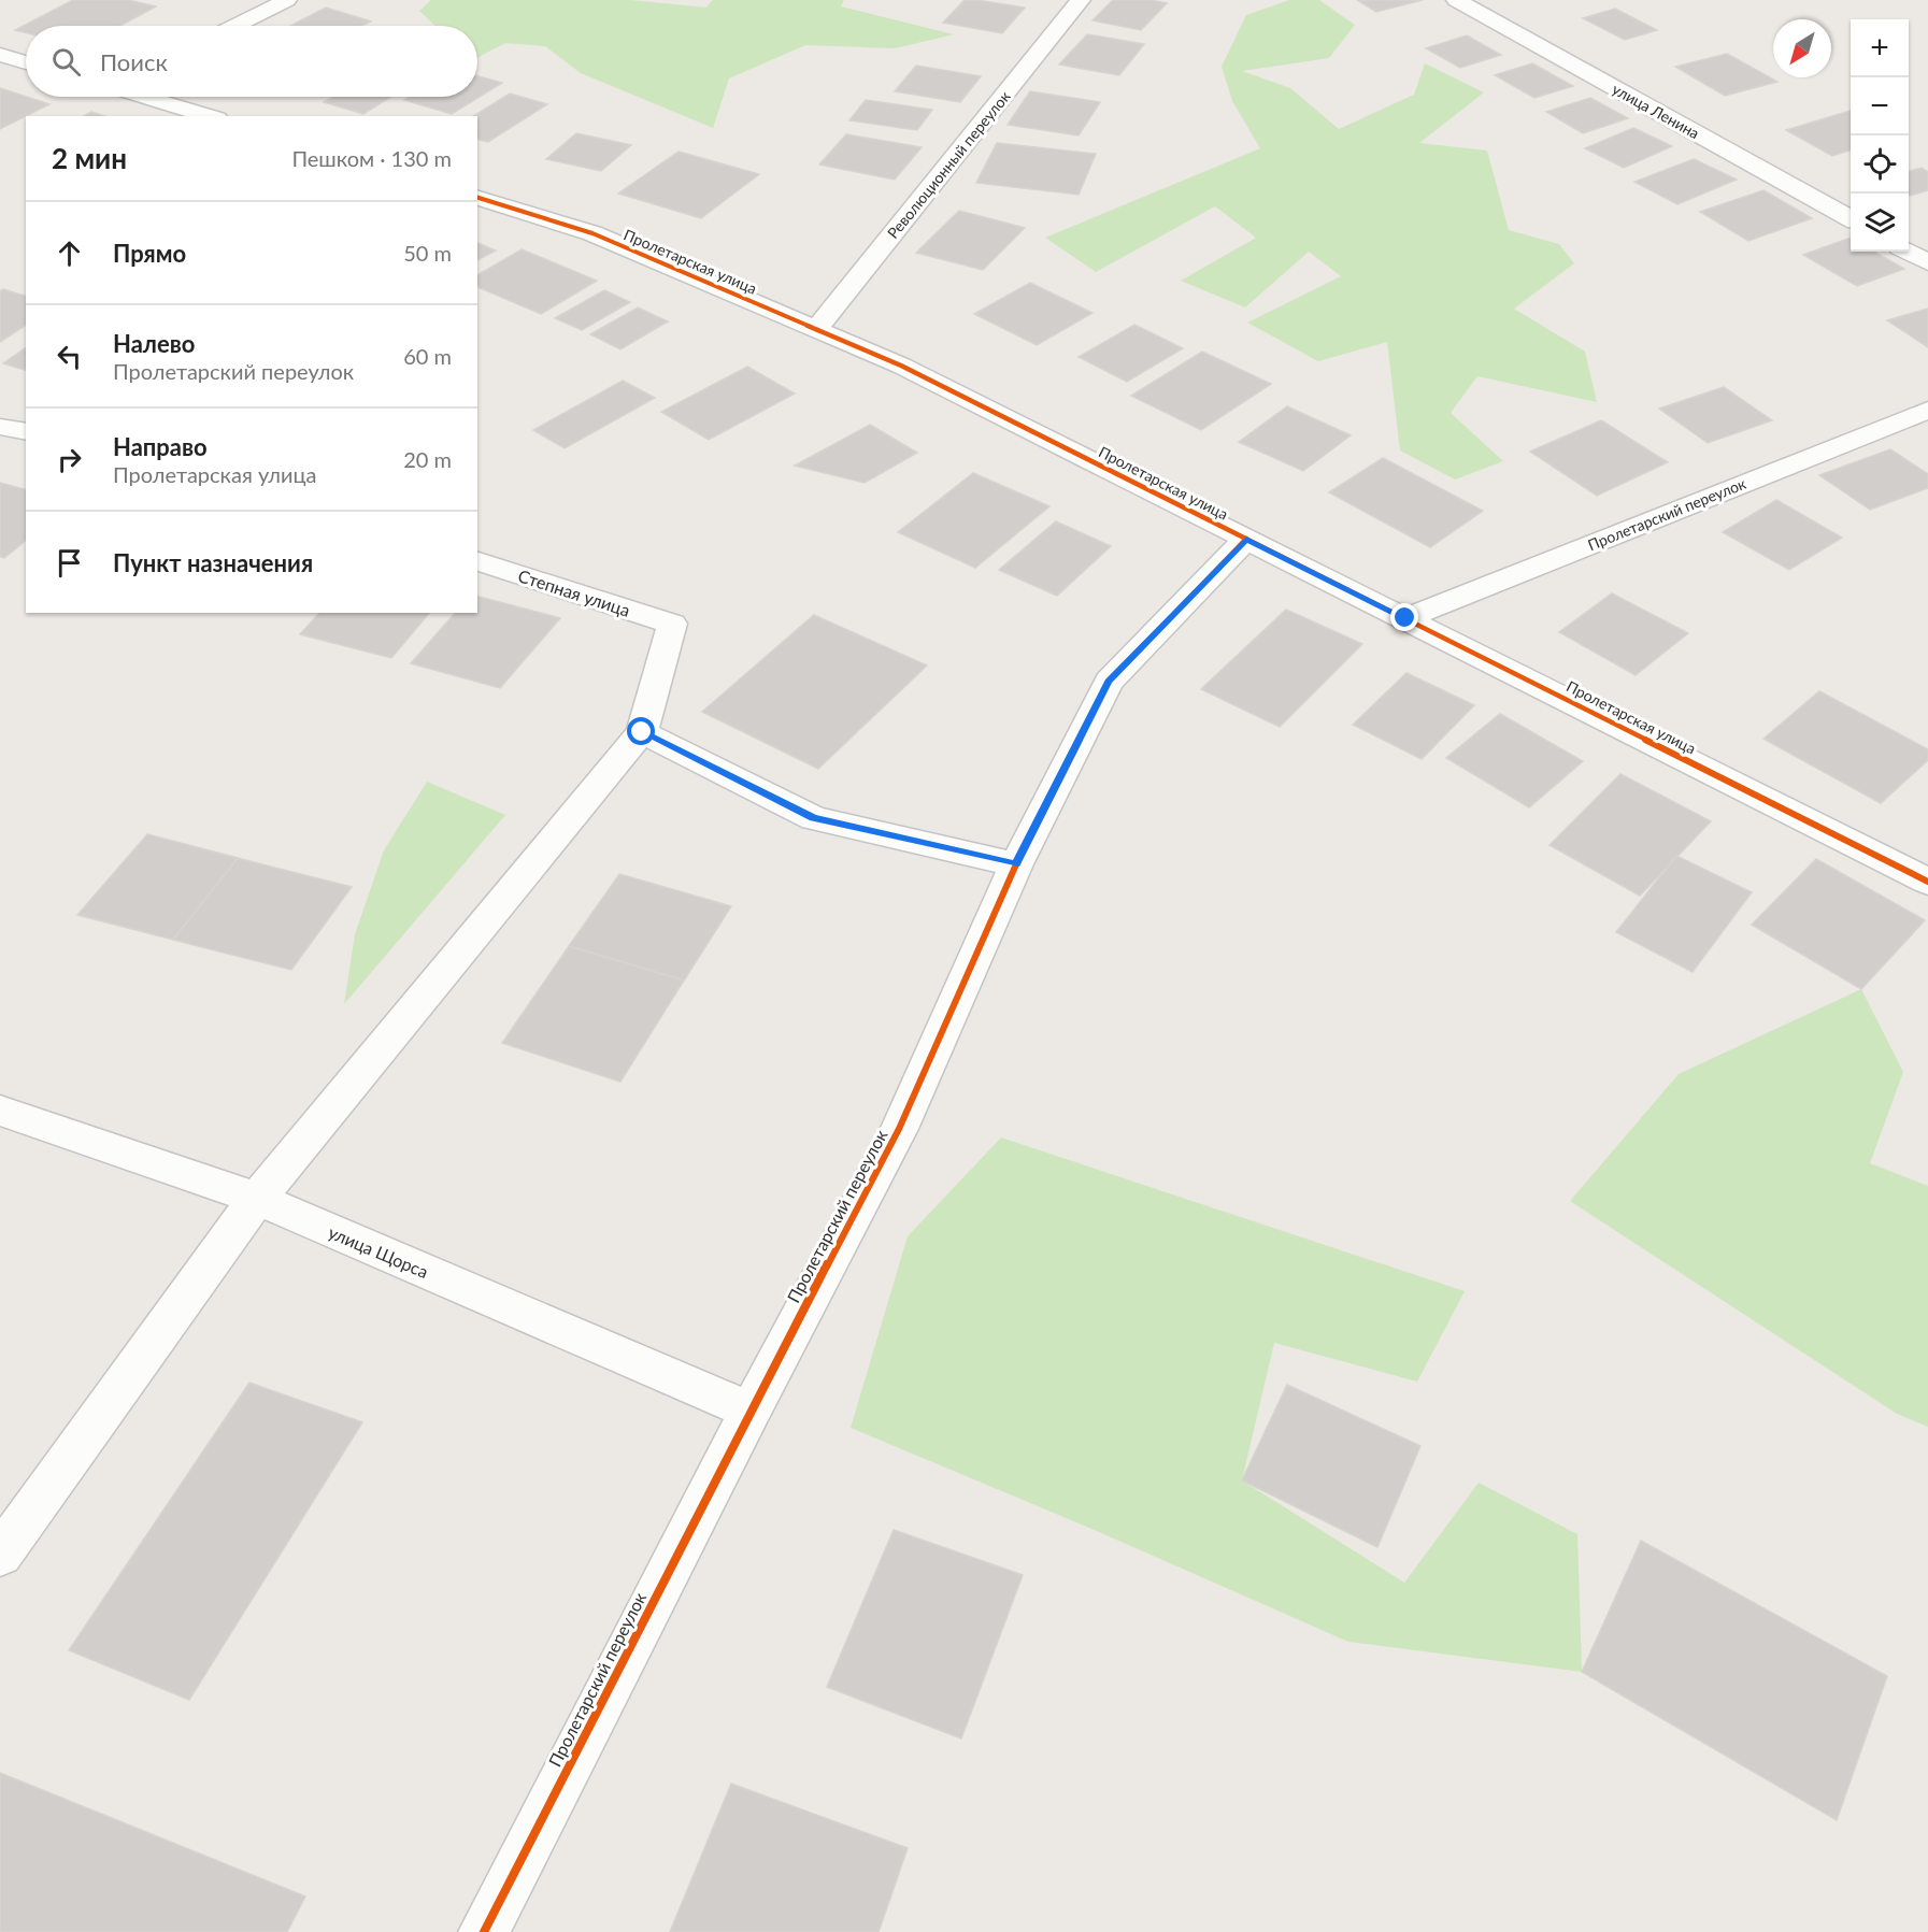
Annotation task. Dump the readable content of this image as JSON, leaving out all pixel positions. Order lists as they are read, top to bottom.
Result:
{
  "streets": {
    "street": [
      "улица Ленина",
      "Революционный переулок",
      "Пролетарская улица",
      "Пролетарский переулок",
      "Степная улица",
      "улица Щорса"
    ]
  },
  "crossings": [
    ["Революционный переулок", "Пролетарская улица"],
    ["Пролетарская улица", "Пролетарский переулок"],
    ["Пролетарский переулок", "улица Щорса"]
  ],
  "north": "bottom left",
  "page": {
    "map_buttons": ["+", "−"],
    "search": "Поиск",
    "heading": ["2 мин", "Пешком · 130 m"],
    "list": [
      ["Прямо", "50 m"],
      ["Налево", "Пролетарский переулок", "60 m"],
      ["Направо", "Пролетарская улица", "20 m"],
      "Пункт назначения"
    ]
  }
}
